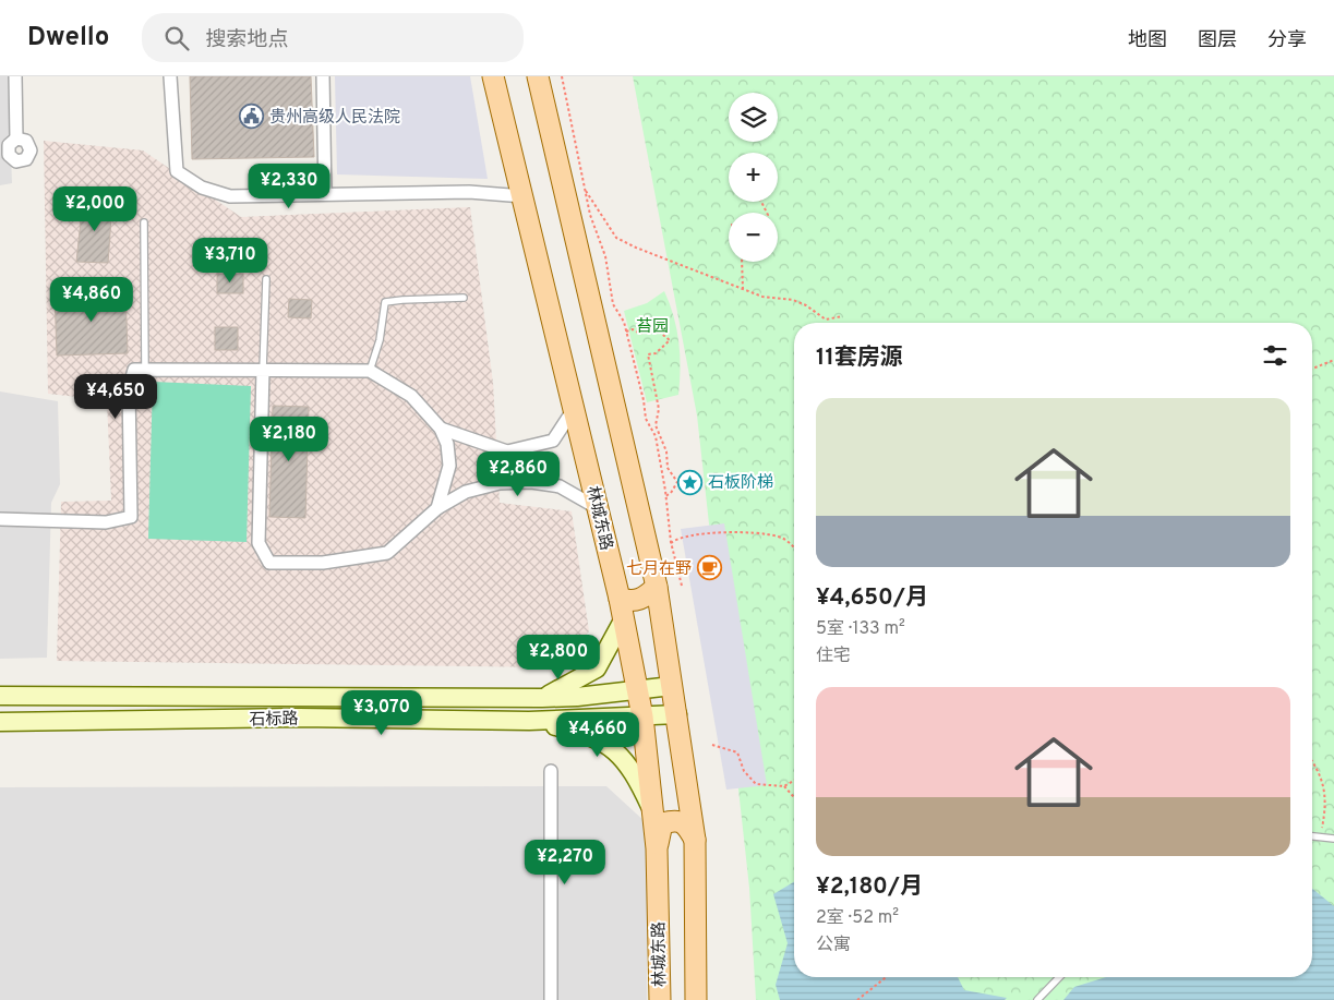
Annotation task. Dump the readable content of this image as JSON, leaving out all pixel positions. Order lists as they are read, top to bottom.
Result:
{
  "streets": {
    "main road": ["林城东路", "石标路"]
  },
  "crossings": [
    ["林城东路", "石标路"]
  ],
  "parks": ["苔园"],
  "places": {
    "public building": ["贵州高级人民法院"],
    "place": ["石板阶梯"],
    "cafe": ["七月在野"]
  },
  "page": {
    "header": "Dwello",
    "search": "搜索地点",
    "nav": ["地图", "图层", "分享"],
    "map_buttons": ["+", "−"],
    "price": [
      "¥2,330",
      "¥2,000",
      "¥3,710",
      "¥4,860",
      "¥4,650",
      "¥2,180",
      "¥2,860",
      "¥2,800",
      "¥3,070",
      "¥4,660",
      "¥2,270"
    ],
    "heading": "11套房源",
    "list": [
      {
        "name": "¥4,650/月",
        "note": "5室 · 133 m² · 住宅"
      },
      {
        "name": "¥2,180/月",
        "note": "2室 · 52 m² · 公寓"
      }
    ]
  }
}
